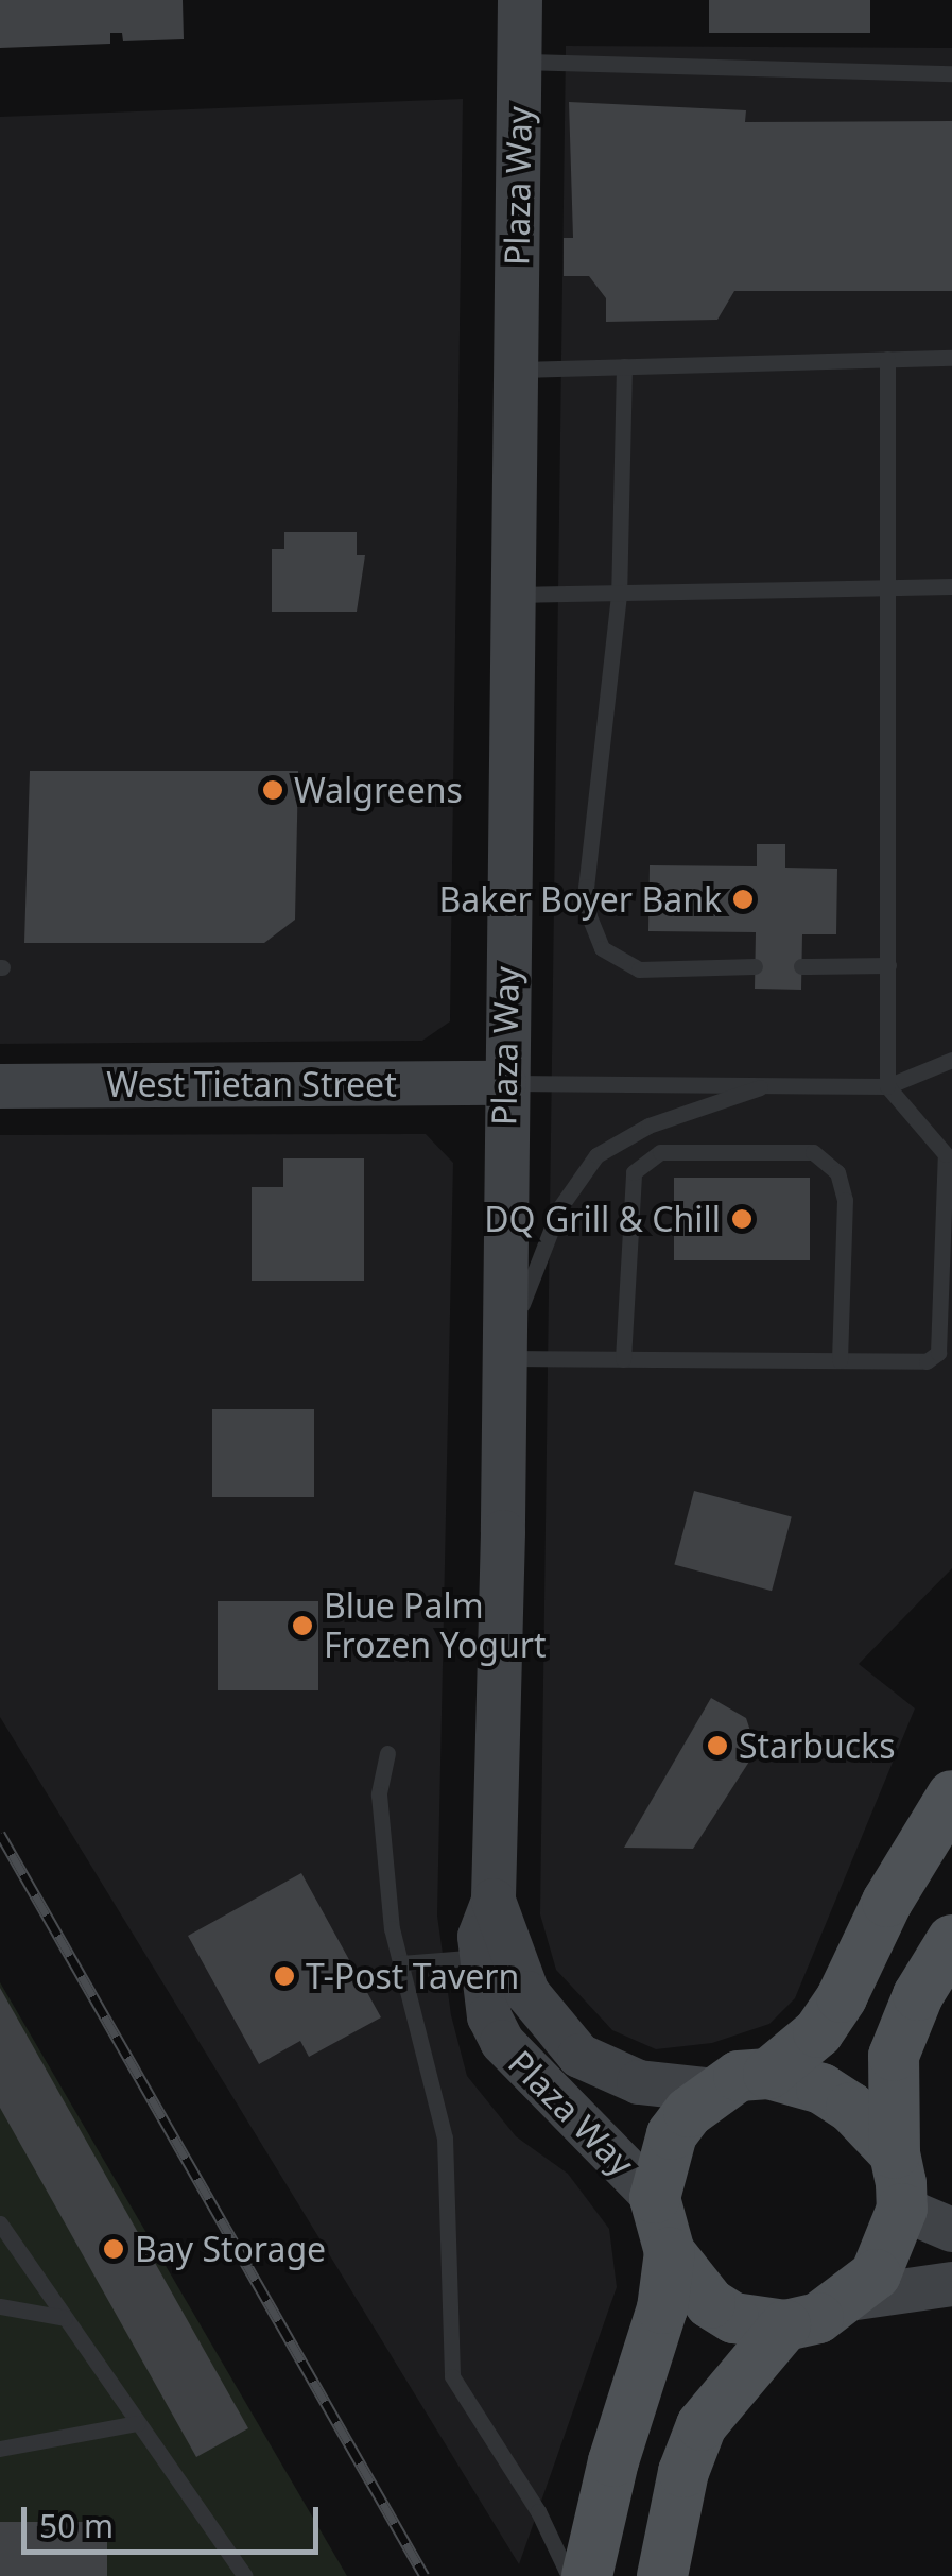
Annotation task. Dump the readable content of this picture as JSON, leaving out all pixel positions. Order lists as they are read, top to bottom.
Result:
{
  "streets": {
    "main road": ["Plaza Way", "West Tietan Street"]
  },
  "crossings": [
    ["Plaza Way", "West Tietan Street"]
  ],
  "places": [
    "Walgreens",
    "Baker Boyer Bank",
    "DQ Grill & Chill",
    "Blue Palm Frozen Yogurt",
    "Starbucks",
    "T-Post Tavern",
    "Bay Storage"
  ],
  "scale_bar": "50 m"
}
